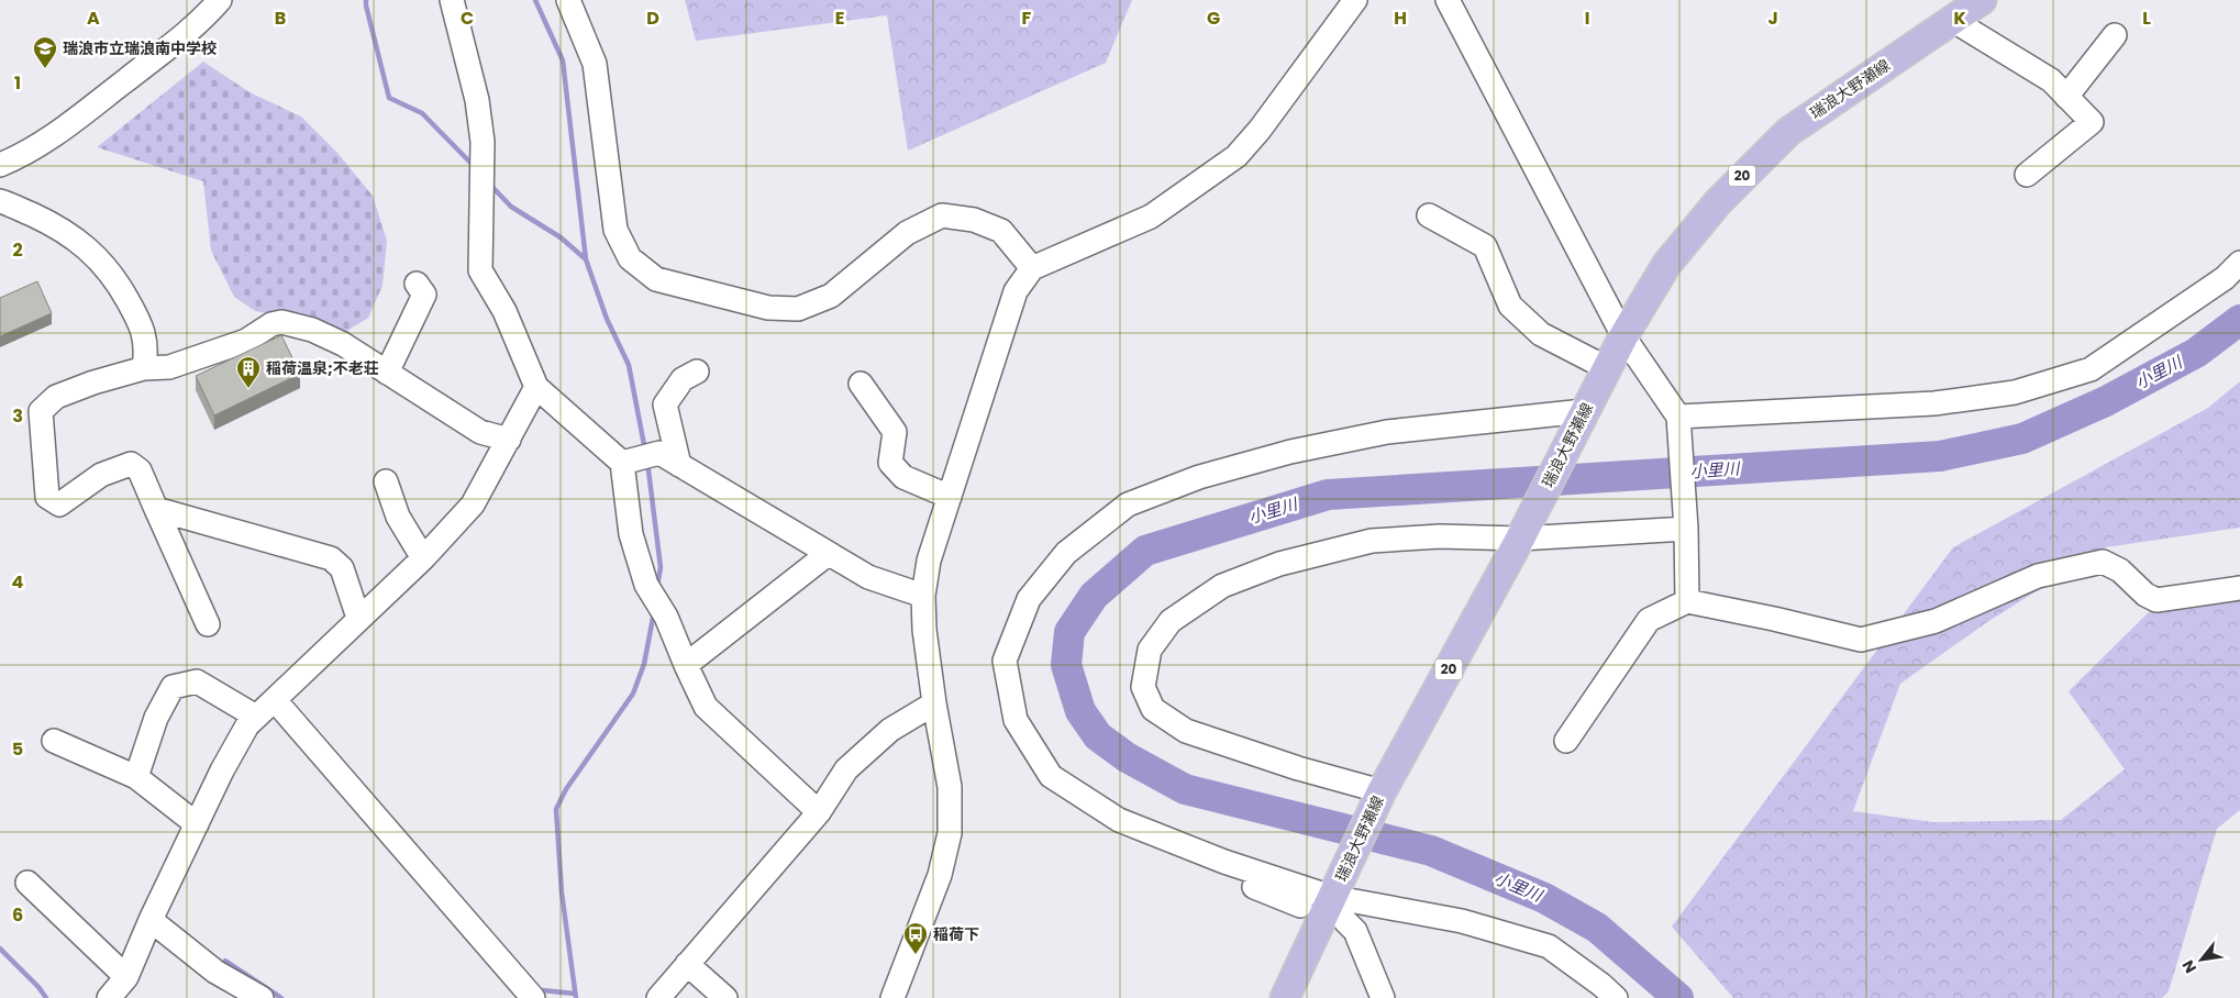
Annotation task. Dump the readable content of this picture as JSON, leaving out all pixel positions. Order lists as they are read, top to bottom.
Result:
{
  "streets": {
    "main road": ["瑞浪大野瀬線", "20"]
  },
  "water": ["小里川"],
  "places": {
    "school or university": ["瑞浪市立瑞浪南中学校"],
    "building": ["稲荷温泉;不老荘"],
    "bus stop": ["稲荷下"]
  },
  "north": "bottom left",
  "grid": {
    "columns": [
      "A",
      "B",
      "C",
      "D",
      "E",
      "F",
      "G",
      "H",
      "I",
      "J",
      "K",
      "L"
    ],
    "rows": [
      "1",
      "2",
      "3",
      "4",
      "5",
      "6"
    ]
  }
}
